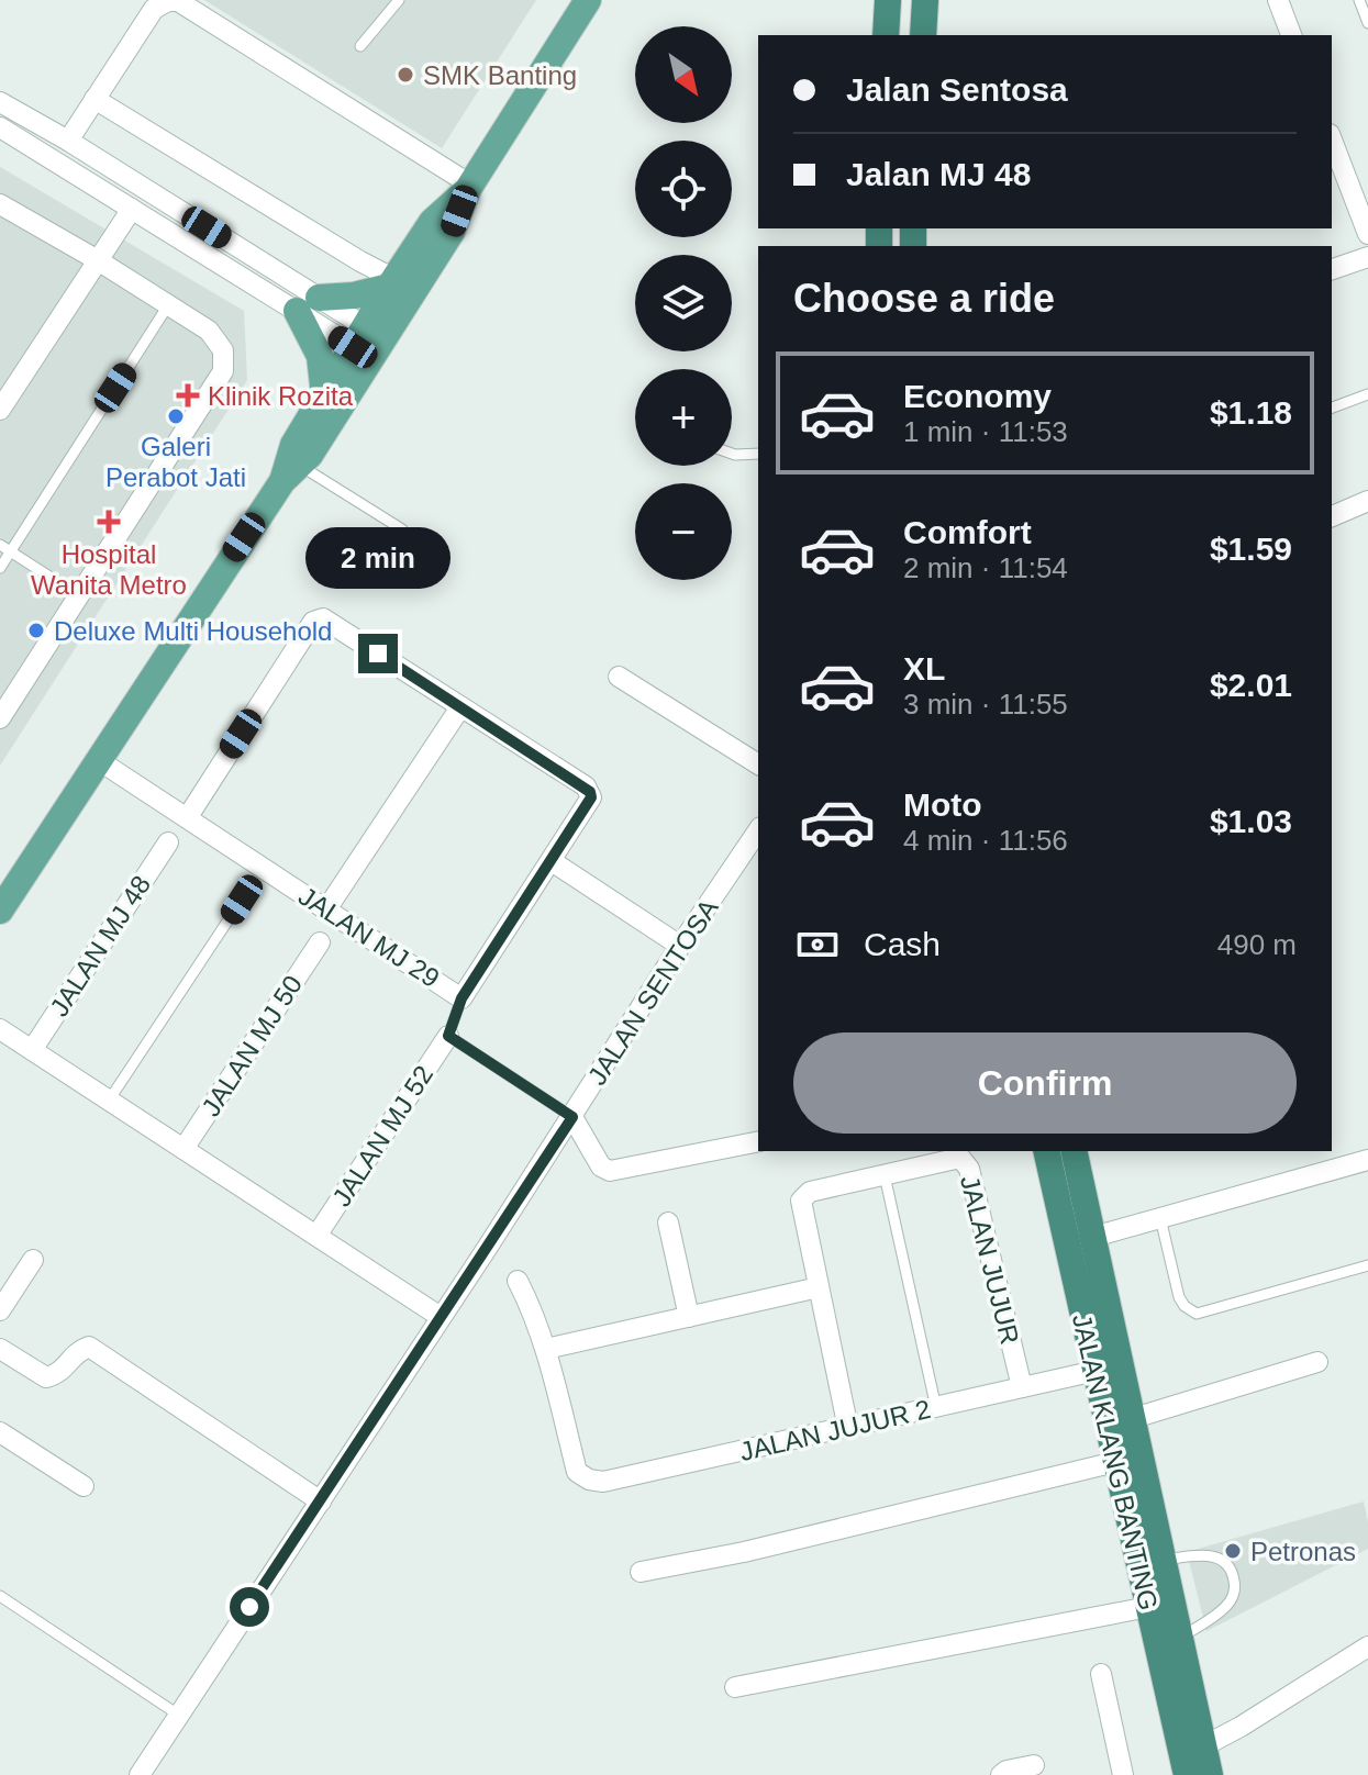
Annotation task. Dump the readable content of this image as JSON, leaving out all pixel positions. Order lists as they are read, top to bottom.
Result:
{
  "streets": {
    "highway": ["JALAN KLANG BANTING"],
    "street": [
      "JALAN MJ 29",
      "JALAN MJ 48",
      "JALAN SENTOSA",
      "JALAN MJ 50",
      "JALAN MJ 52",
      "JALAN JUJUR",
      "JALAN JUJUR 2"
    ]
  },
  "crossings": [
    ["JALAN JUJUR", "JALAN JUJUR 2"],
    ["JALAN JUJUR 2", "JALAN KLANG BANTING"]
  ],
  "places": {
    "other": [
      "SMK Banting",
      "Galeri Perabot Jati",
      "Deluxe Multi Household",
      "Petronas"
    ],
    "health": ["Klinik Rozita", "Hospital Wanita Metro"]
  },
  "north": "bottom right",
  "page": {
    "map_buttons": ["+", "−"],
    "banner": ["Jalan Sentosa", "Jalan MJ 48"],
    "heading": "Choose a ride",
    "list": [
      {
        "name": "Economy",
        "note": "1 min · 11:53",
        "value": "$1.18"
      },
      {
        "name": "Comfort",
        "note": "2 min · 11:54",
        "value": "$1.59"
      },
      {
        "name": "XL",
        "note": "3 min · 11:55",
        "value": "$2.01"
      },
      {
        "name": "Moto",
        "note": "4 min · 11:56",
        "value": "$1.03"
      }
    ],
    "bubble": "2 min",
    "pay": ["Cash", "490 m"],
    "buttons": "Confirm"
  }
}
